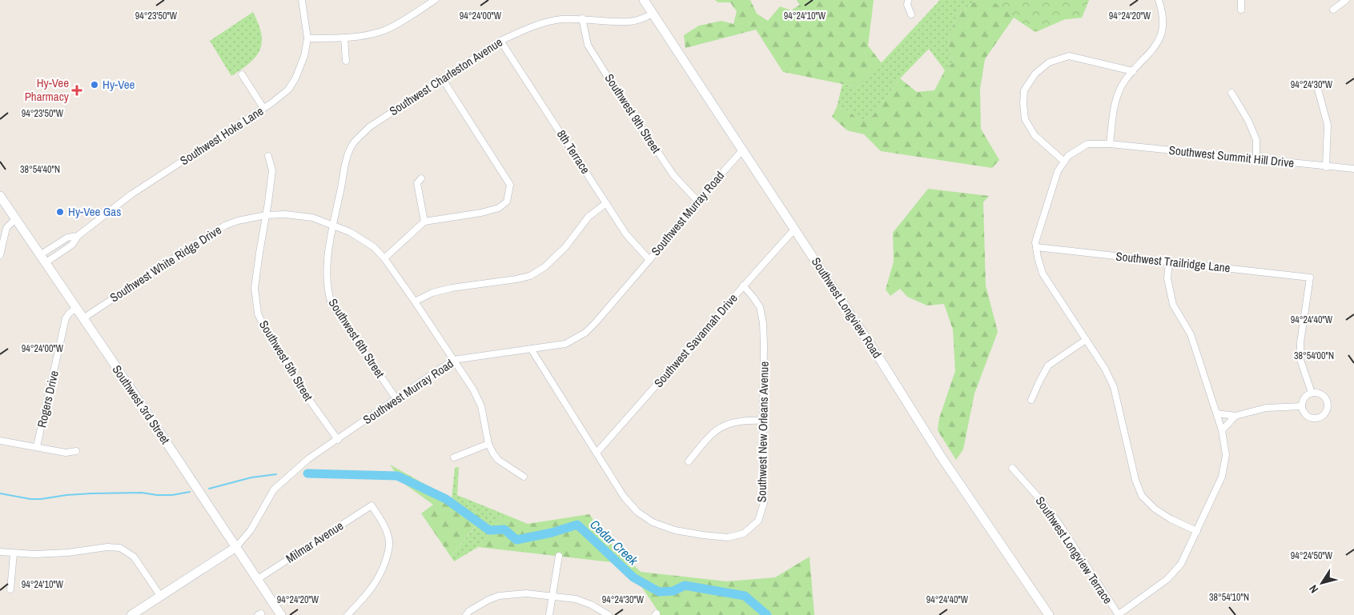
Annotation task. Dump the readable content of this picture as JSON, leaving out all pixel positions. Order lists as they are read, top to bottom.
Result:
{
  "streets": {
    "street": [
      "Southwest Charleston Avenue",
      "Southwest 9th Street",
      "Southwest Hoke Lane",
      "8th Terrace",
      "Southwest Summit Hill Drive",
      "Southwest Murray Road",
      "Southwest Trailridge Lane",
      "Southwest White Ridge Drive",
      "Southwest Longview Road",
      "Southwest 6th Street",
      "Southwest Savannah Drive",
      "Southwest 5th Street",
      "Rogers Drive",
      "Southwest 3rd Street",
      "Southwest New Orleans Avenue",
      "Milmar Avenue",
      "Southwest Longview Terrace"
    ]
  },
  "crossings": [
    ["Southwest Charleston Avenue", "Southwest 9th Street"],
    ["Southwest Charleston Avenue", "8th Terrace"],
    ["Southwest Charleston Avenue", "Southwest White Ridge Drive"],
    ["Southwest Charleston Avenue", "Southwest Longview Road"],
    ["Southwest Charleston Avenue", "Southwest 6th Street"],
    ["Southwest 9th Street", "Southwest Murray Road"],
    ["Southwest Hoke Lane", "Southwest 3rd Street"],
    ["8th Terrace", "Southwest Murray Road"],
    ["Southwest Murray Road", "Southwest White Ridge Drive"],
    ["Southwest Murray Road", "Southwest Longview Road"],
    ["Southwest Murray Road", "Southwest 6th Street"],
    ["Southwest Murray Road", "Southwest 5th Street"],
    ["Southwest Murray Road", "Southwest 3rd Street"],
    ["Southwest Murray Road", "Southwest New Orleans Avenue"],
    ["Southwest White Ridge Drive", "Southwest 6th Street"],
    ["Southwest White Ridge Drive", "Southwest 5th Street"],
    ["Southwest White Ridge Drive", "Southwest 3rd Street"],
    ["Southwest Longview Road", "Southwest Savannah Drive"],
    ["Southwest Savannah Drive", "Southwest New Orleans Avenue"],
    ["Rogers Drive", "Southwest 3rd Street"],
    ["Southwest 3rd Street", "Milmar Avenue"]
  ],
  "water": ["Cedar Creek"],
  "places": {
    "other": ["Hy-Vee", "Hy-Vee Gas"],
    "health": ["Hy-Vee Pharmacy"]
  },
  "north": "bottom left",
  "coordinates": [
    "94°23'50\"W",
    "94°24'00\"W",
    "94°24'10\"W",
    "94°24'20\"W",
    "94°24'30\"W",
    "38°54'40\"N",
    "94°24'40\"W",
    "38°54'00\"N",
    "94°24'50\"W",
    "38°54'10\"N"
  ]
}
